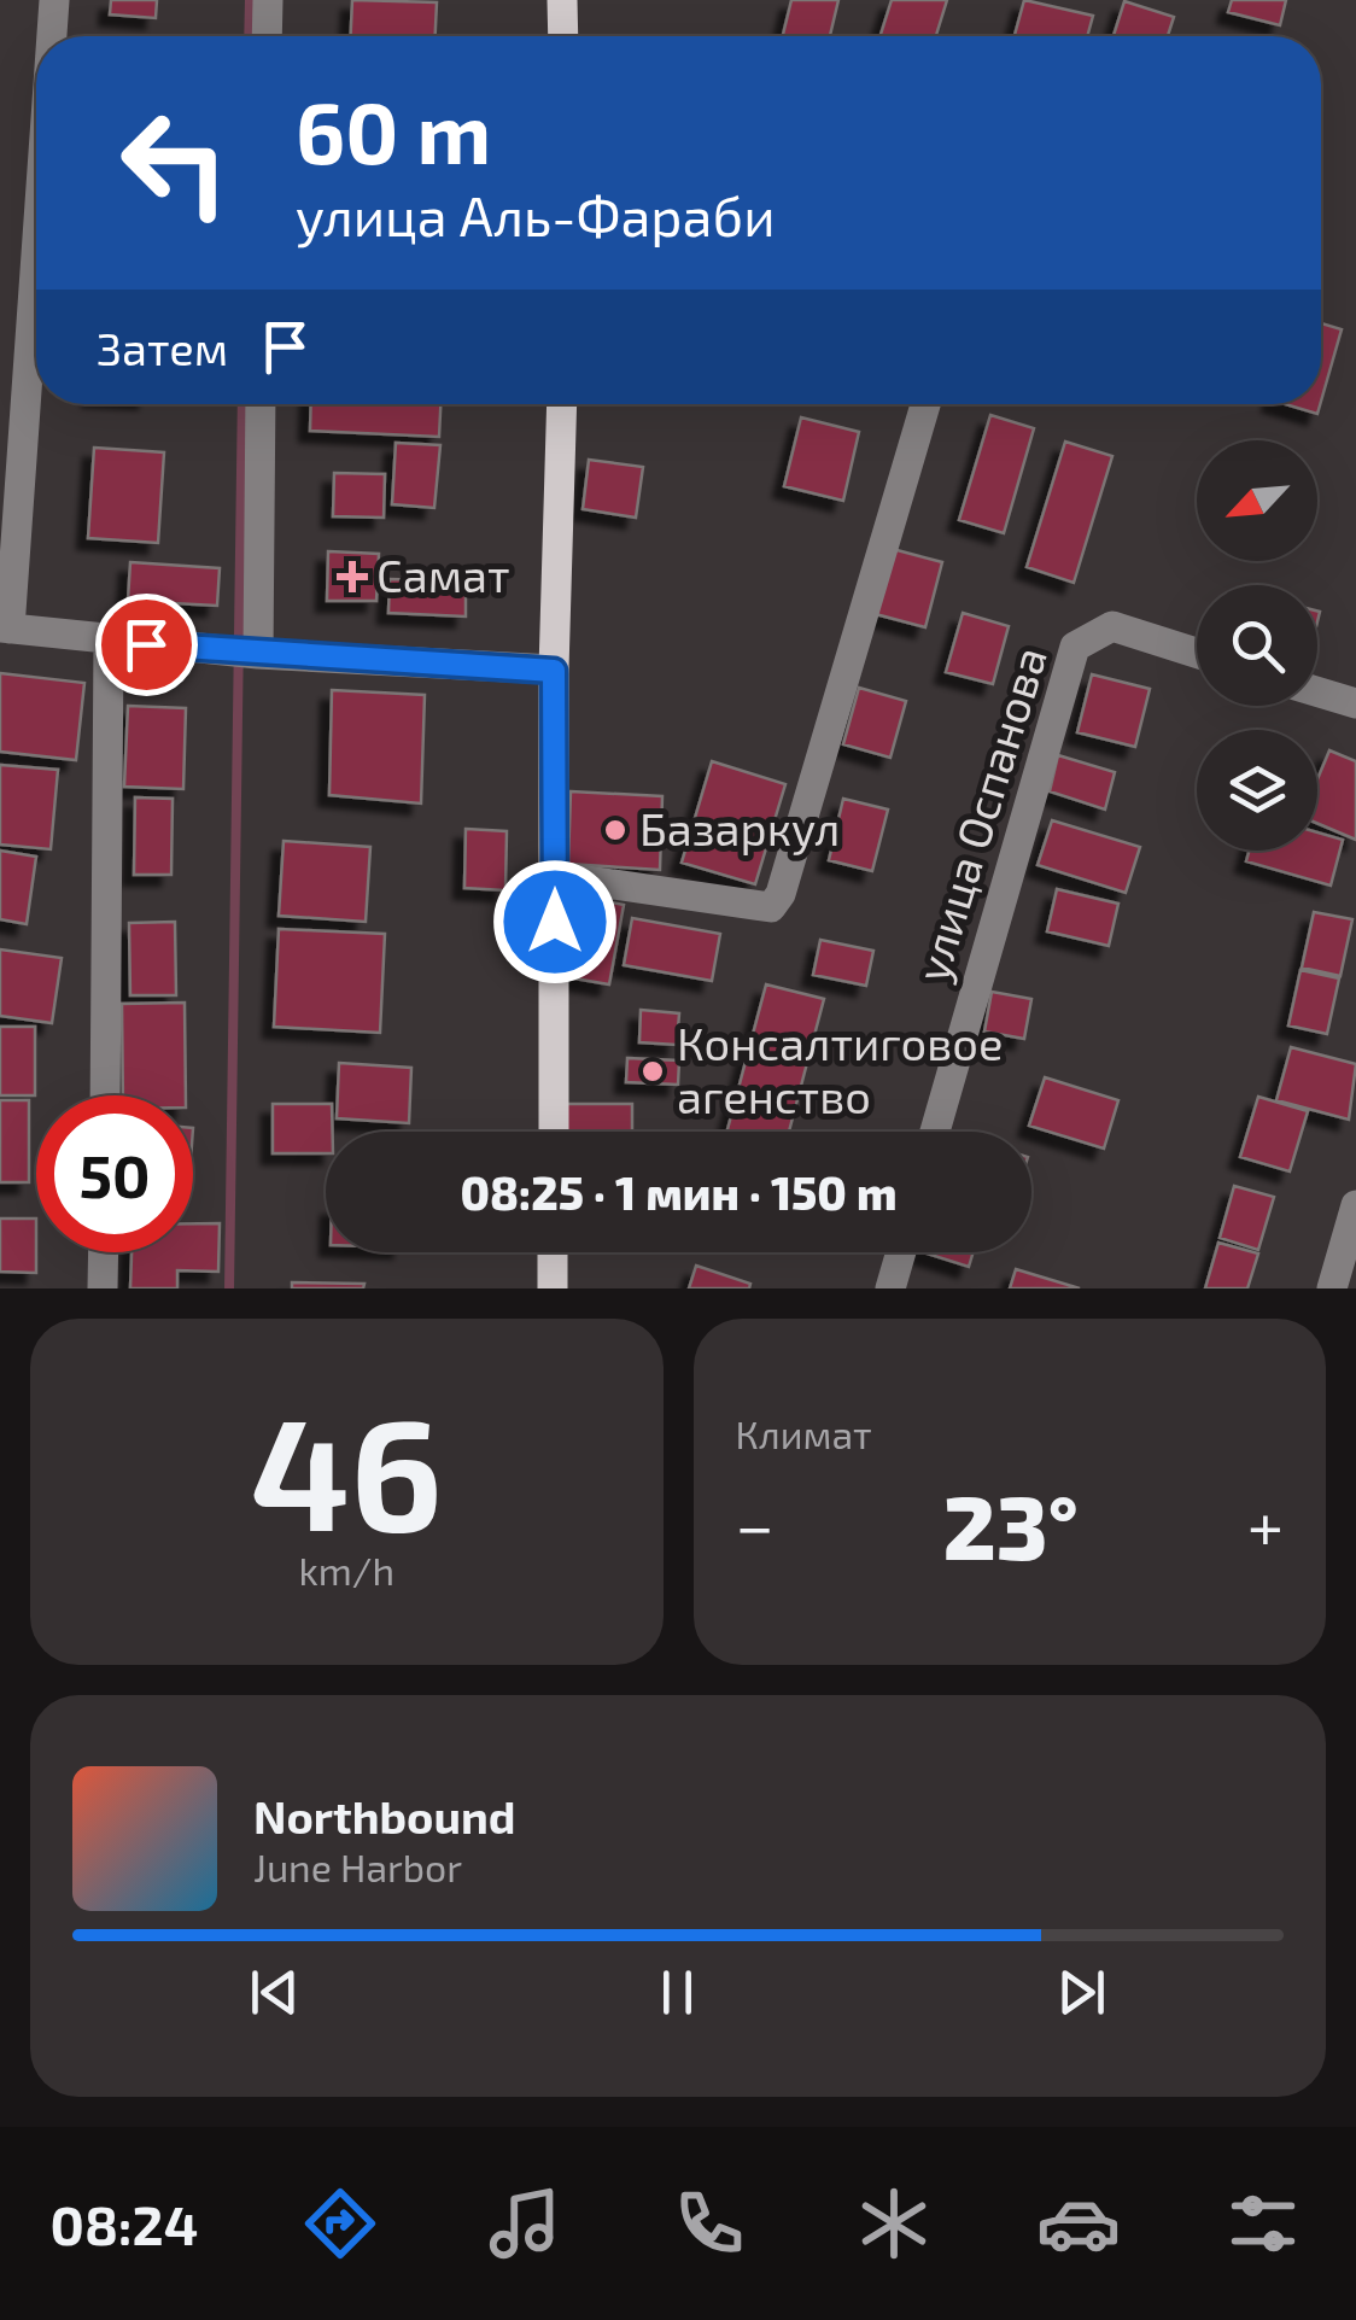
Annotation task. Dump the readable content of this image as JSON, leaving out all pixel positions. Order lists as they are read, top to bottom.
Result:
{
  "streets": {
    "street": ["улица Оспанова"]
  },
  "places": {
    "health": ["Самат"],
    "other": ["Базаркул", "Консалтиговое агенство"]
  },
  "north": "bottom left",
  "page": {
    "turn": ["60 m", "улица Аль-Фараби"],
    "then": "Затем",
    "limit": "50",
    "trip": "08:25 · 1 мин · 150 m",
    "tile": [
      ["46", "km/h"],
      "Климат"
    ],
    "heat": ["−", "23°", "+"],
    "song": ["Northbound", "June Harbor"],
    "tabs": "08:24"
  }
}
